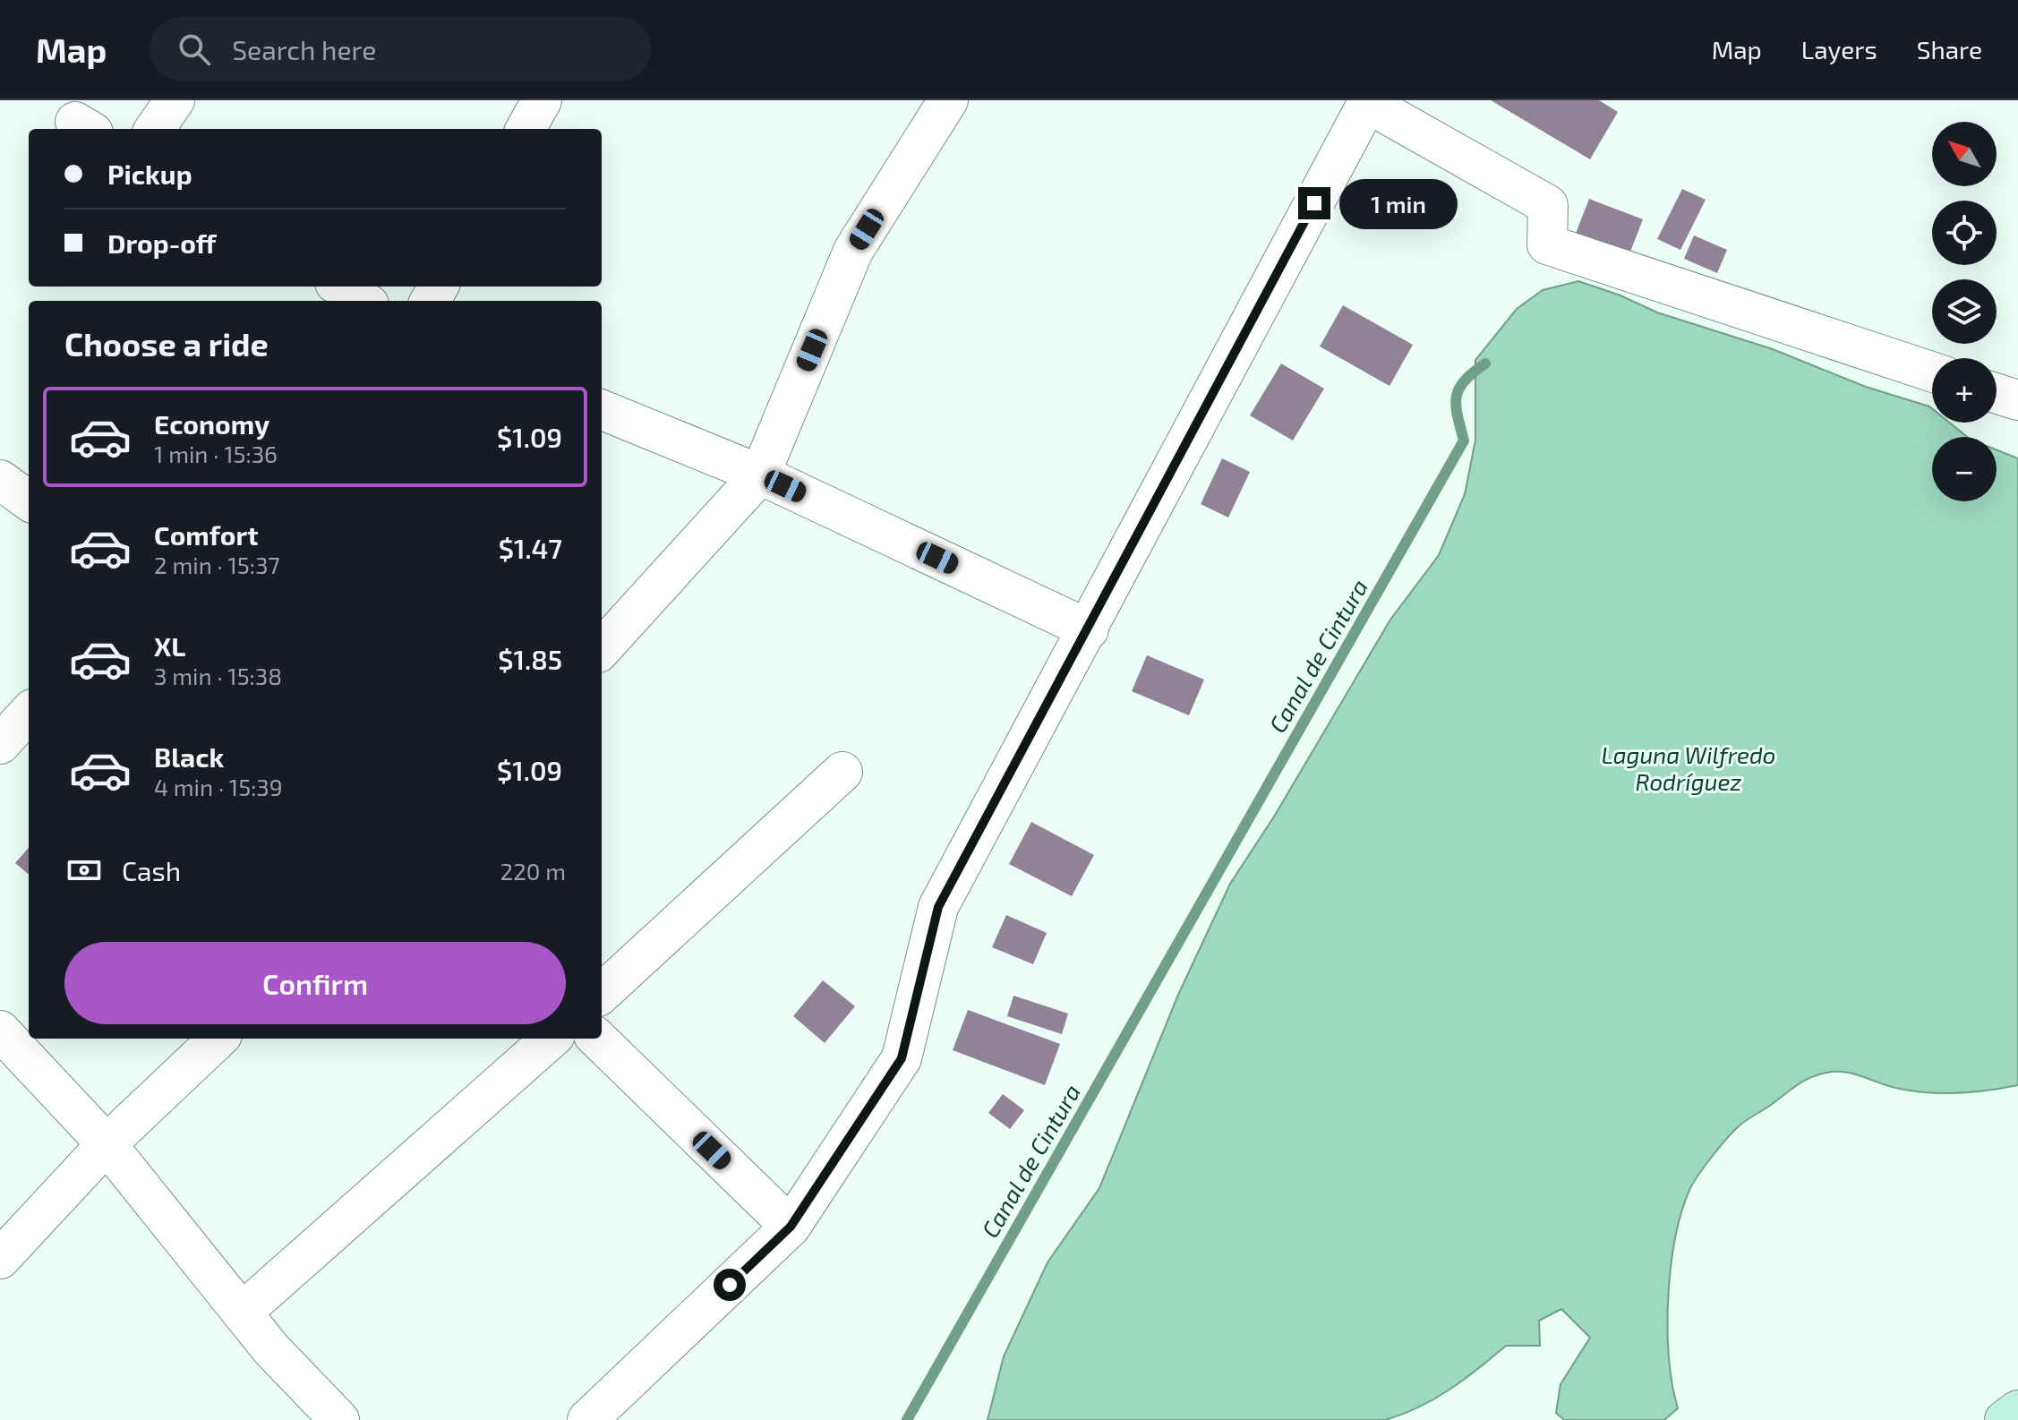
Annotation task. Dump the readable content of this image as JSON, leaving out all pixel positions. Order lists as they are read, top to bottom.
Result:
{
  "water": ["Canal de Cintura", "Laguna Wilfredo Rodríguez"],
  "north": "top left",
  "page": {
    "header": "Map",
    "search": "Search here",
    "nav": ["Map", "Layers", "Share"],
    "map_buttons": ["+", "−"],
    "banner": ["Pickup", "Drop-off"],
    "bubble": "1 min",
    "heading": "Choose a ride",
    "list": [
      {
        "name": "Economy",
        "note": "1 min · 15:36",
        "value": "$1.09"
      },
      {
        "name": "Comfort",
        "note": "2 min · 15:37",
        "value": "$1.47"
      },
      {
        "name": "XL",
        "note": "3 min · 15:38",
        "value": "$1.85"
      },
      {
        "name": "Black",
        "note": "4 min · 15:39",
        "value": "$1.09"
      }
    ],
    "pay": ["Cash", "220 m"],
    "buttons": "Confirm"
  }
}
